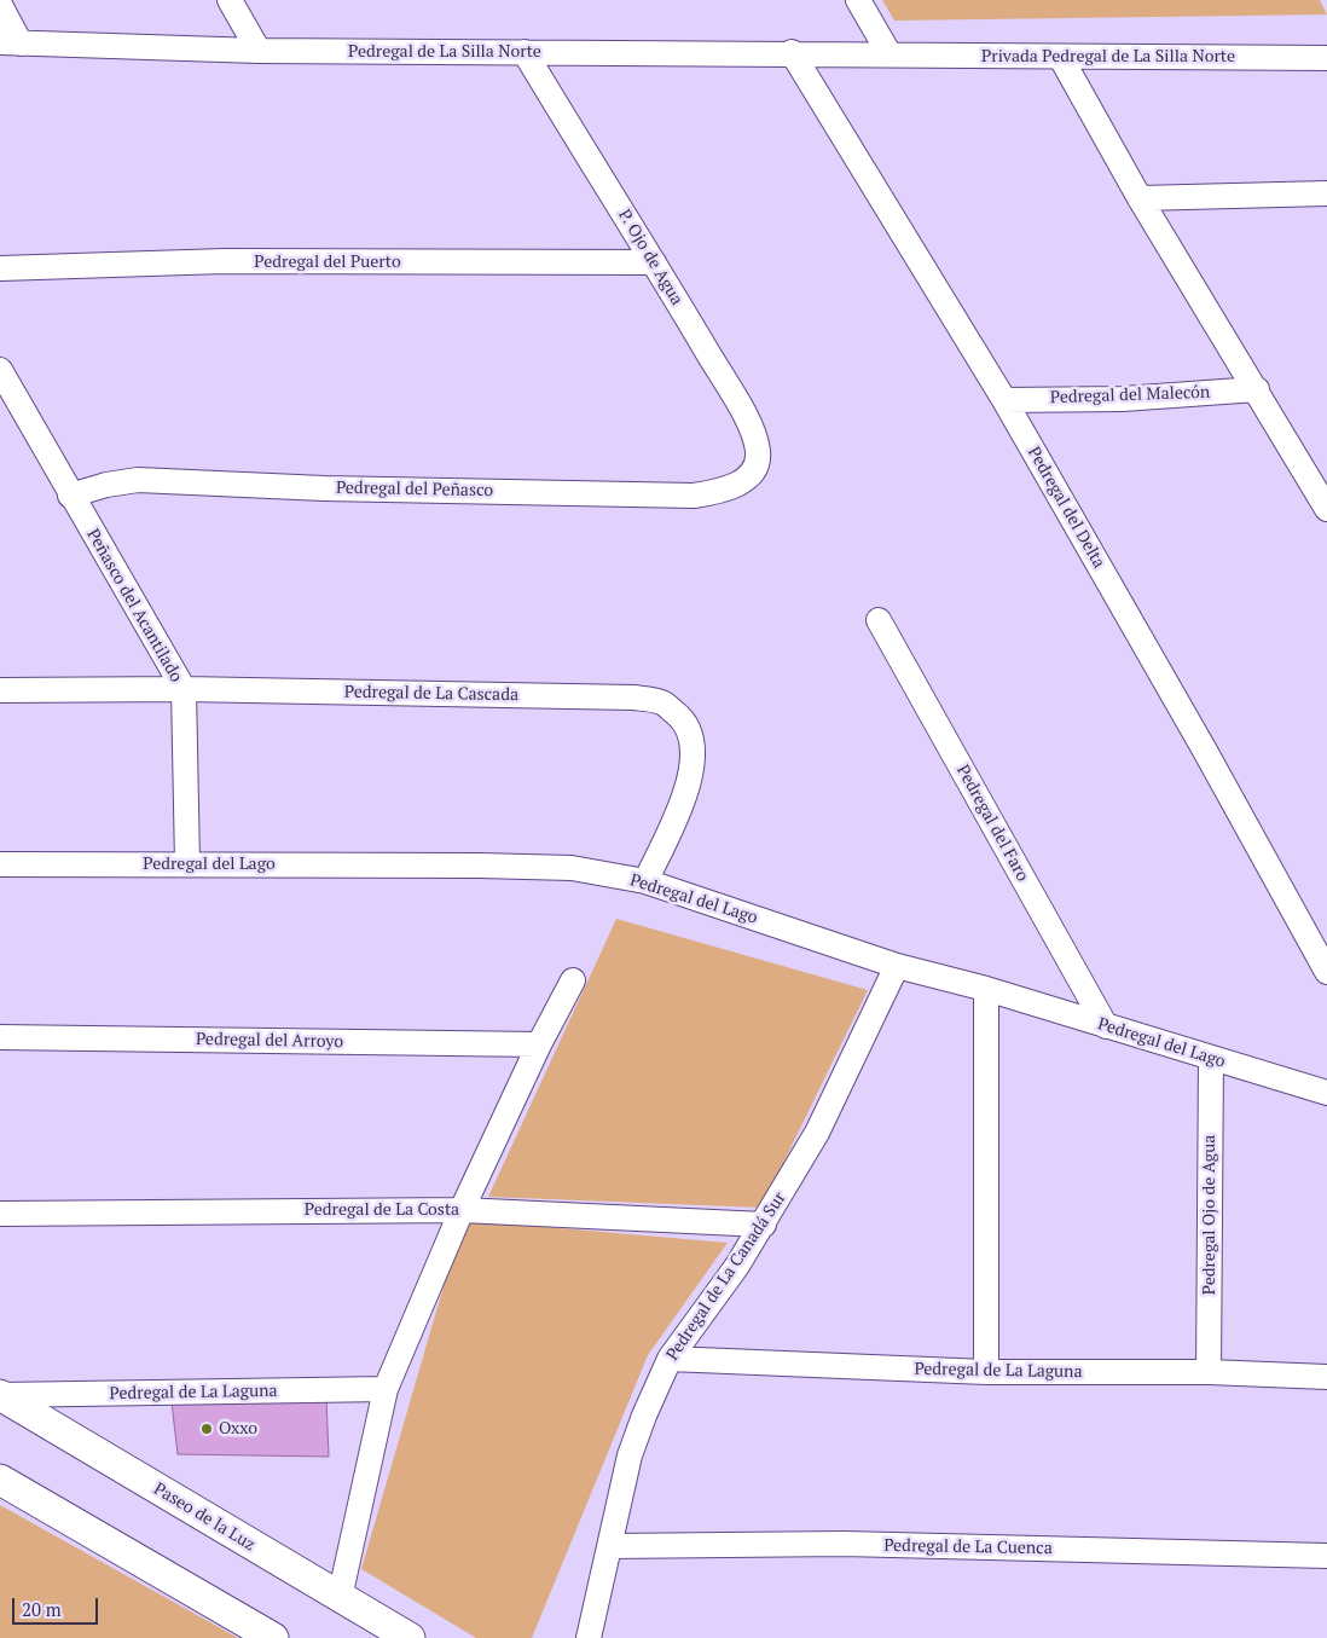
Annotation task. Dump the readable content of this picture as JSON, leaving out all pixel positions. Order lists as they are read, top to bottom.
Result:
{
  "streets": {
    "street": [
      "Pedregal de La Silla Norte",
      "Privada Pedregal de La Silla Norte",
      "P. Ojo de Agua",
      "Pedregal del Puerto",
      "Pedregal del Malecón",
      "Pedregal del Peñasco",
      "Pedregal del Delta",
      "Peñasco del Acantilado",
      "Pedregal de La Cascada",
      "Pedregal del Faro",
      "Pedregal del Lago",
      "Pedregal del Arroyo",
      "Pedregal de La Costa",
      "Pedregal Ojo de Agua",
      "Pedregal de La Canadá Sur",
      "Pedregal de La Laguna",
      "Paseo de la Luz",
      "Pedregal de La Cuenca"
    ]
  },
  "crossings": [
    ["Pedregal de La Silla Norte", "Privada Pedregal de La Silla Norte"],
    ["Pedregal de La Silla Norte", "P. Ojo de Agua"],
    ["Pedregal de La Silla Norte", "Pedregal del Delta"],
    ["P. Ojo de Agua", "Pedregal del Puerto"],
    ["P. Ojo de Agua", "Pedregal del Peñasco"],
    ["Pedregal del Malecón", "Pedregal del Delta"],
    ["Pedregal del Peñasco", "Peñasco del Acantilado"],
    ["Peñasco del Acantilado", "Pedregal de La Cascada"],
    ["Peñasco del Acantilado", "Pedregal del Lago"],
    ["Pedregal de La Cascada", "Pedregal del Lago"],
    ["Pedregal del Faro", "Pedregal del Lago"],
    ["Pedregal del Lago", "Pedregal Ojo de Agua"],
    ["Pedregal del Lago", "Pedregal de La Canadá Sur"],
    ["Pedregal de La Costa", "Pedregal de La Canadá Sur"],
    ["Pedregal Ojo de Agua", "Pedregal de La Laguna"],
    ["Pedregal de La Canadá Sur", "Pedregal de La Laguna"],
    ["Pedregal de La Canadá Sur", "Pedregal de La Cuenca"],
    ["Pedregal de La Laguna", "Paseo de la Luz"]
  ],
  "places": ["Oxxo"],
  "scale_bar": "20 m"
}
